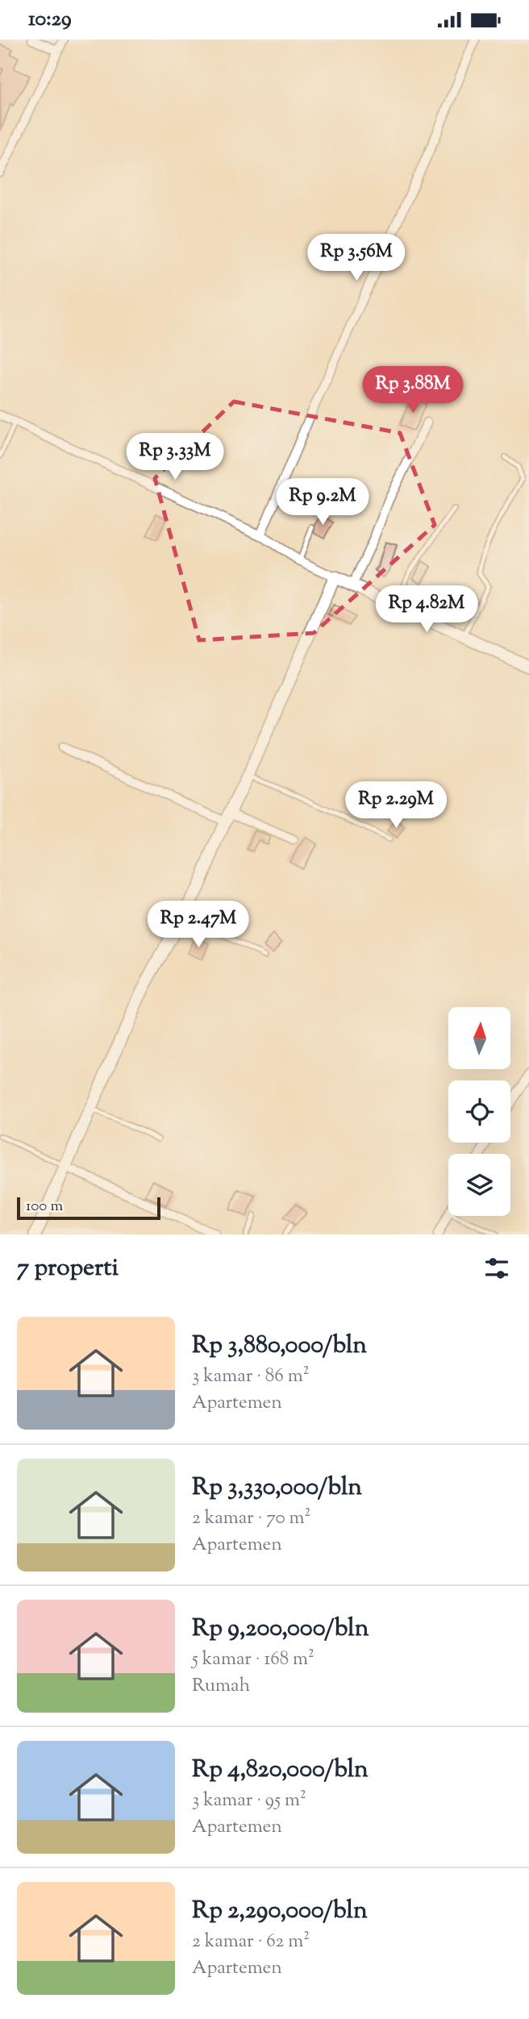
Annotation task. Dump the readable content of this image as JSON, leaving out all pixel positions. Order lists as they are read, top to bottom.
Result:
{
  "scale_bar": "100 m",
  "north": "top",
  "page": {
    "status": "10:29",
    "price": [
      "Rp 3.56M",
      "Rp 3.88M",
      "Rp 3.33M",
      "Rp 9.2M",
      "Rp 4.82M",
      "Rp 2.29M",
      "Rp 2.47M"
    ],
    "scale": "100 m",
    "heading": "7 properti",
    "list": [
      {
        "name": "Rp 3,880,000/bln",
        "note": "3 kamar · 86 m² · Apartemen"
      },
      {
        "name": "Rp 3,330,000/bln",
        "note": "2 kamar · 70 m² · Apartemen"
      },
      {
        "name": "Rp 9,200,000/bln",
        "note": "5 kamar · 168 m² · Rumah"
      },
      {
        "name": "Rp 4,820,000/bln",
        "note": "3 kamar · 95 m² · Apartemen"
      },
      {
        "name": "Rp 2,290,000/bln",
        "note": "2 kamar · 62 m² · Apartemen"
      }
    ]
  }
}
